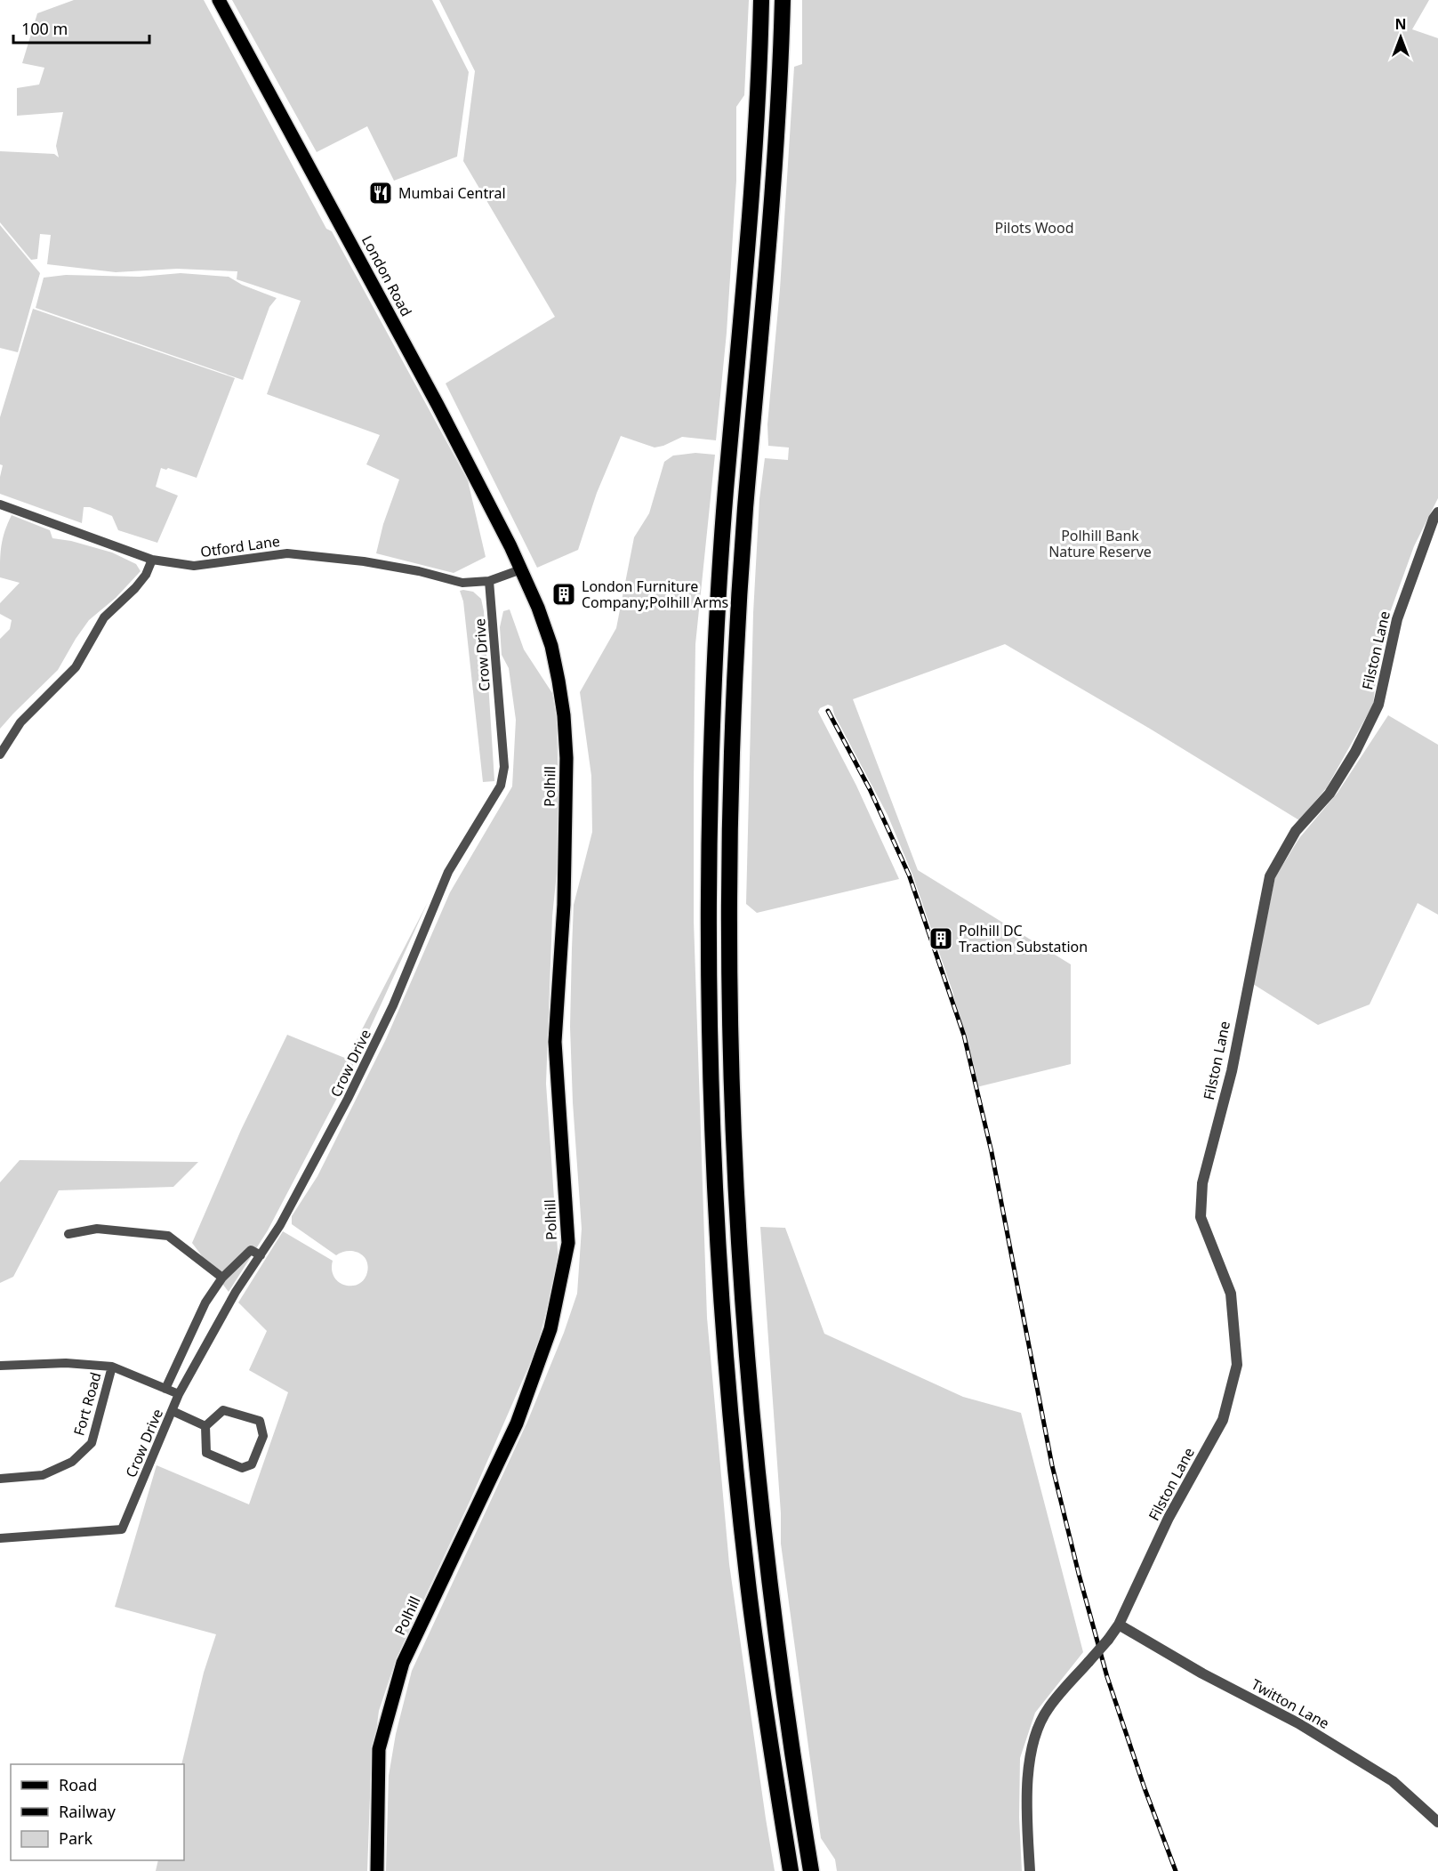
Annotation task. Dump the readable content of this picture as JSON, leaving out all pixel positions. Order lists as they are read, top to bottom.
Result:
{
  "streets": {
    "main road": ["London Road", "Polhill"],
    "street": [
      "Otford Lane",
      "Filston Lane",
      "Crow Drive",
      "Fort Road",
      "Twitton Lane"
    ]
  },
  "crossings": [
    ["London Road", "Otford Lane"],
    ["London Road", "Polhill"],
    ["Otford Lane", "Crow Drive"],
    ["Otford Lane", "Polhill"],
    ["Filston Lane", "Twitton Lane"],
    ["Crow Drive", "Fort Road"]
  ],
  "parks": ["Pilots Wood", "Polhill Bank Nature Reserve"],
  "places": {
    "restaurant": ["Mumbai Central"],
    "building": ["London Furniture Company;Polhill Arms", "Polhill DC Traction Substation"]
  },
  "legend": ["Road", "Railway", "Park"],
  "scale_bar": "100 m",
  "north": "top"
}
